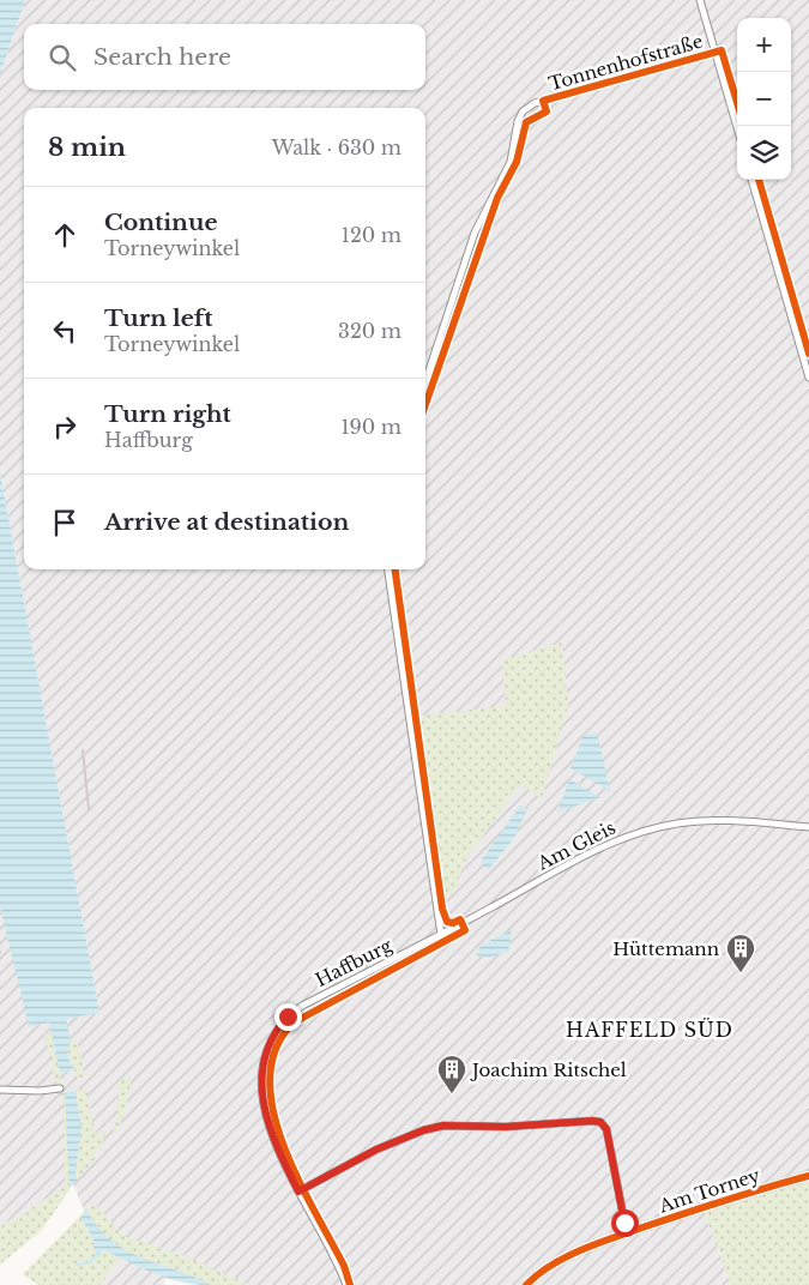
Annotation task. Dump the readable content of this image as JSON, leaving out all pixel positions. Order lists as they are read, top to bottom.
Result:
{
  "streets": {
    "street": [
      "Tonnenhofstraße",
      "Am Gleis",
      "Haffburg",
      "Am Torney"
    ]
  },
  "crossings": [
    ["Am Gleis", "Haffburg"]
  ],
  "districts": ["HAFFELD SÜD"],
  "places": {
    "building": ["Hüttemann", "Joachim Ritschel"]
  },
  "page": {
    "map_buttons": ["+", "−"],
    "search": "Search here",
    "heading": ["8 min", "Walk · 630 m"],
    "list": [
      ["Continue", "Torneywinkel", "120 m"],
      ["Turn left", "Torneywinkel", "320 m"],
      ["Turn right", "Haffburg", "190 m"],
      "Arrive at destination"
    ]
  }
}
